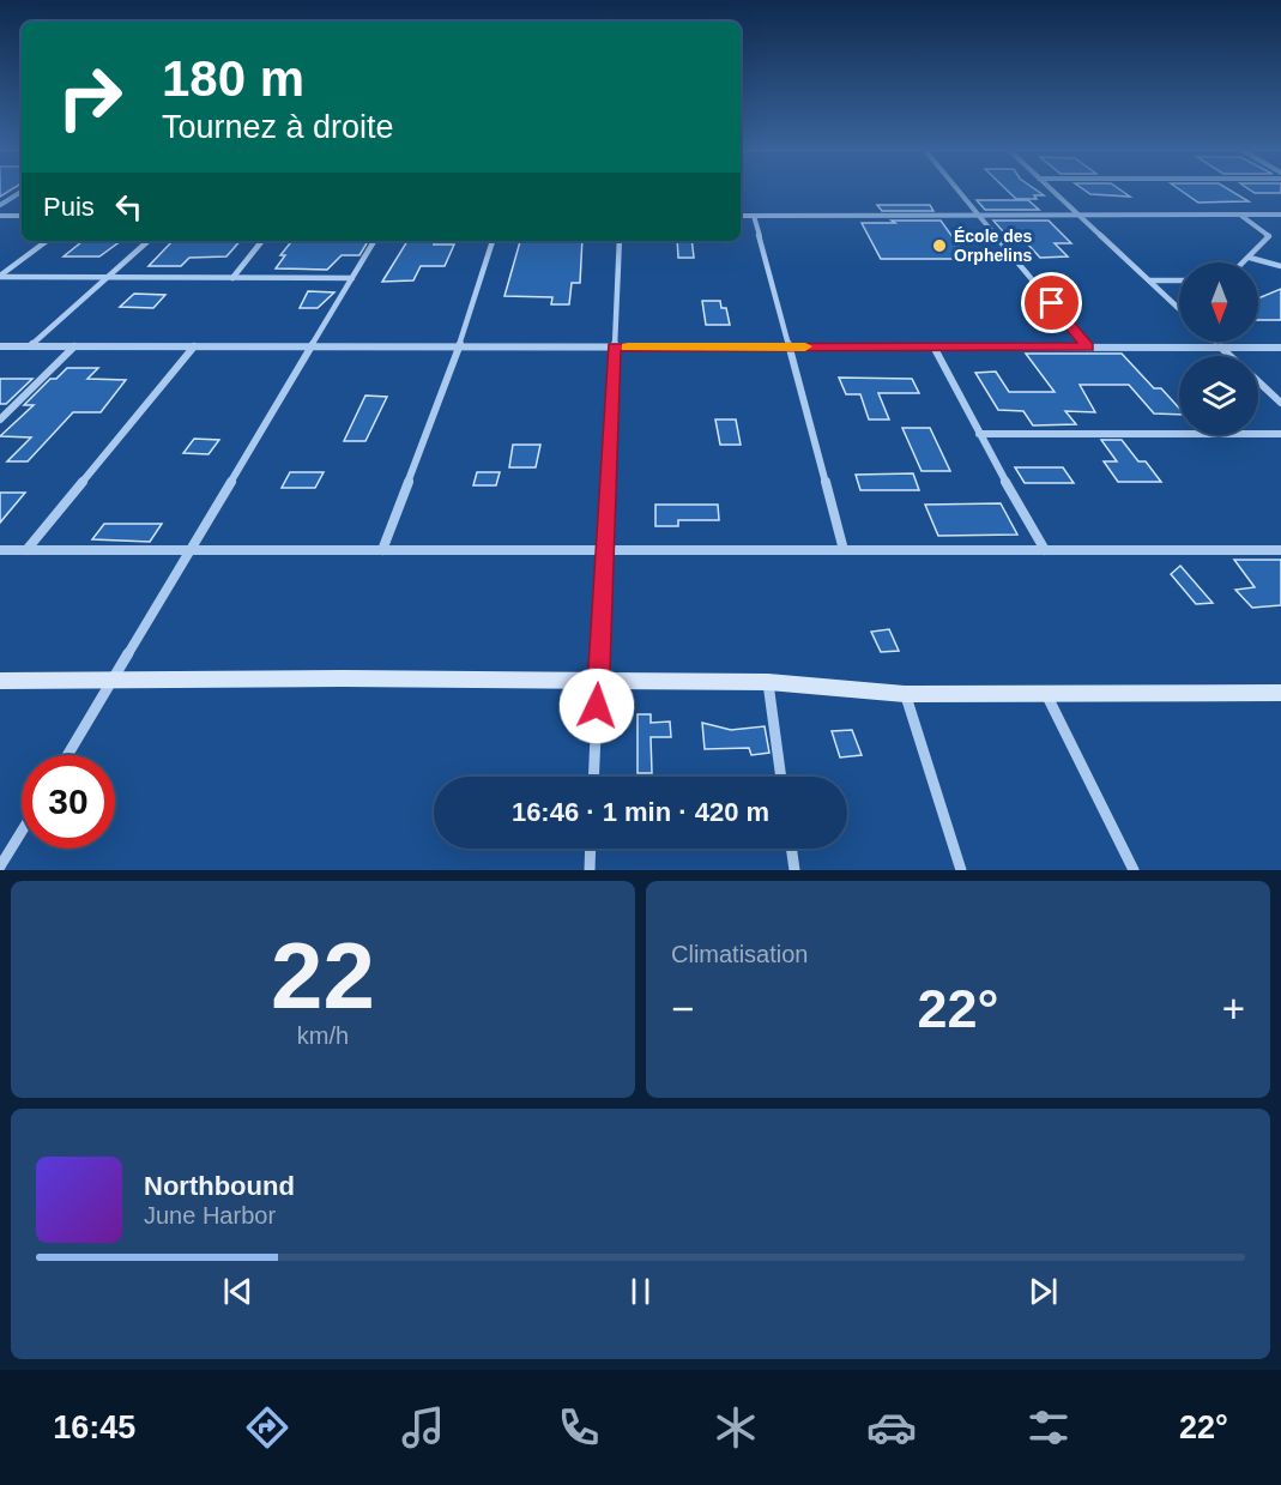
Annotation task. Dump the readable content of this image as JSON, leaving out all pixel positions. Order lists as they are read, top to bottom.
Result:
{
  "places": ["École des Orphelins"],
  "north": "bottom",
  "page": {
    "turn": ["180 m", "Tournez à droite"],
    "then": "Puis",
    "limit": "30",
    "trip": "16:46 · 1 min · 420 m",
    "tile": [
      ["22", "km/h"],
      "Climatisation"
    ],
    "heat": ["−", "22°", "+"],
    "song": ["Northbound", "June Harbor"],
    "tabs": ["16:45", "22°"]
  }
}
